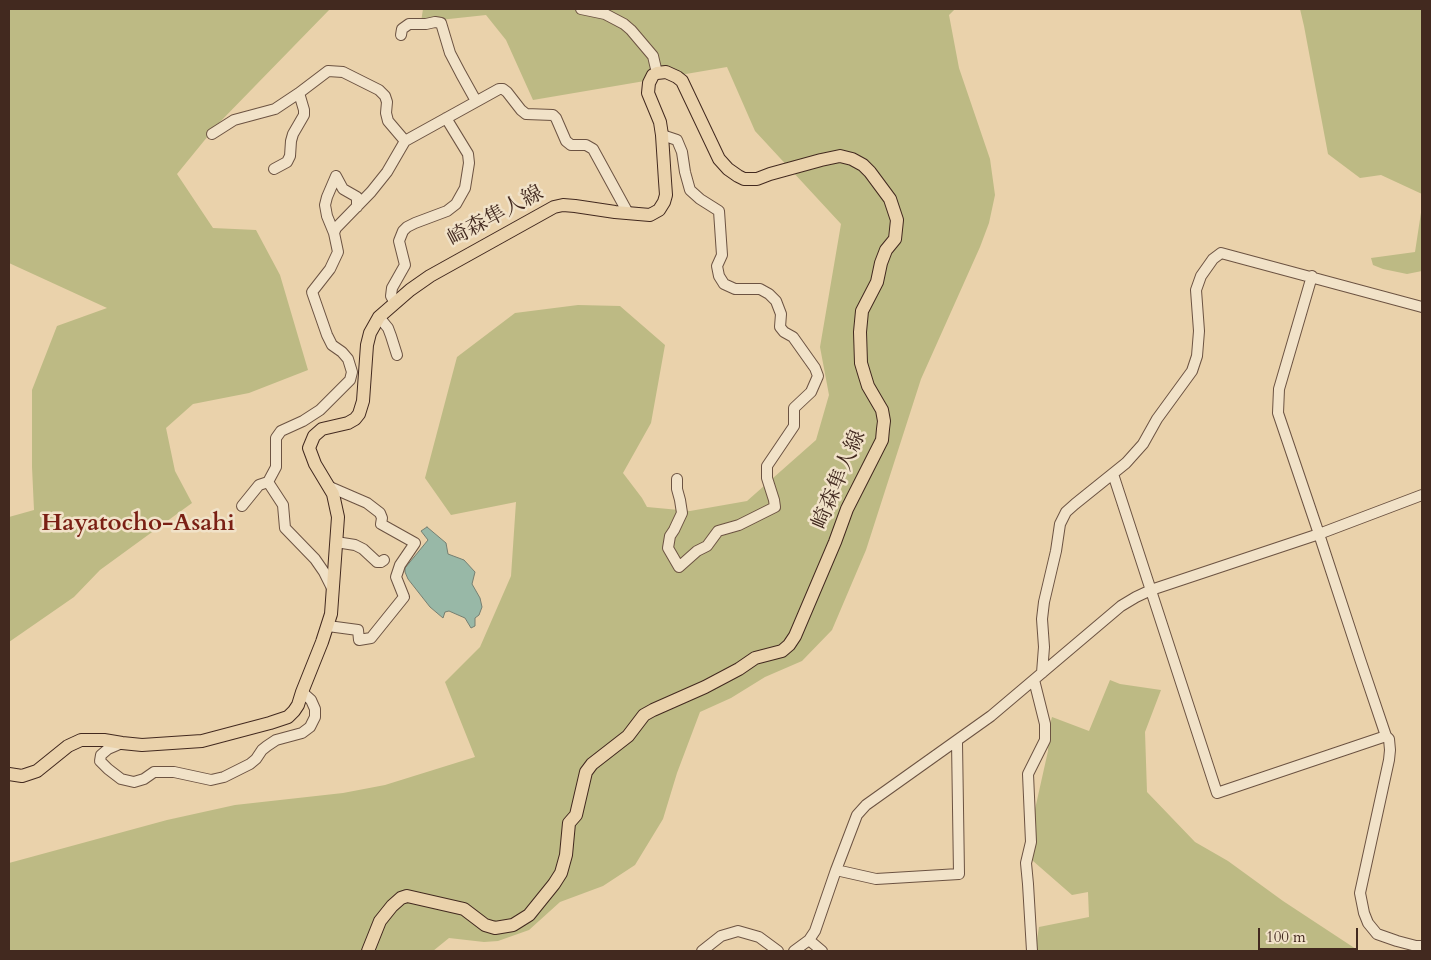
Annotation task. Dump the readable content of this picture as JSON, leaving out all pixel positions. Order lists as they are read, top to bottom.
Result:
{
  "streets": {
    "main road": ["崎森隼人線"]
  },
  "districts": ["Hayatocho-Asahi"],
  "scale_bar": "100 m"
}
